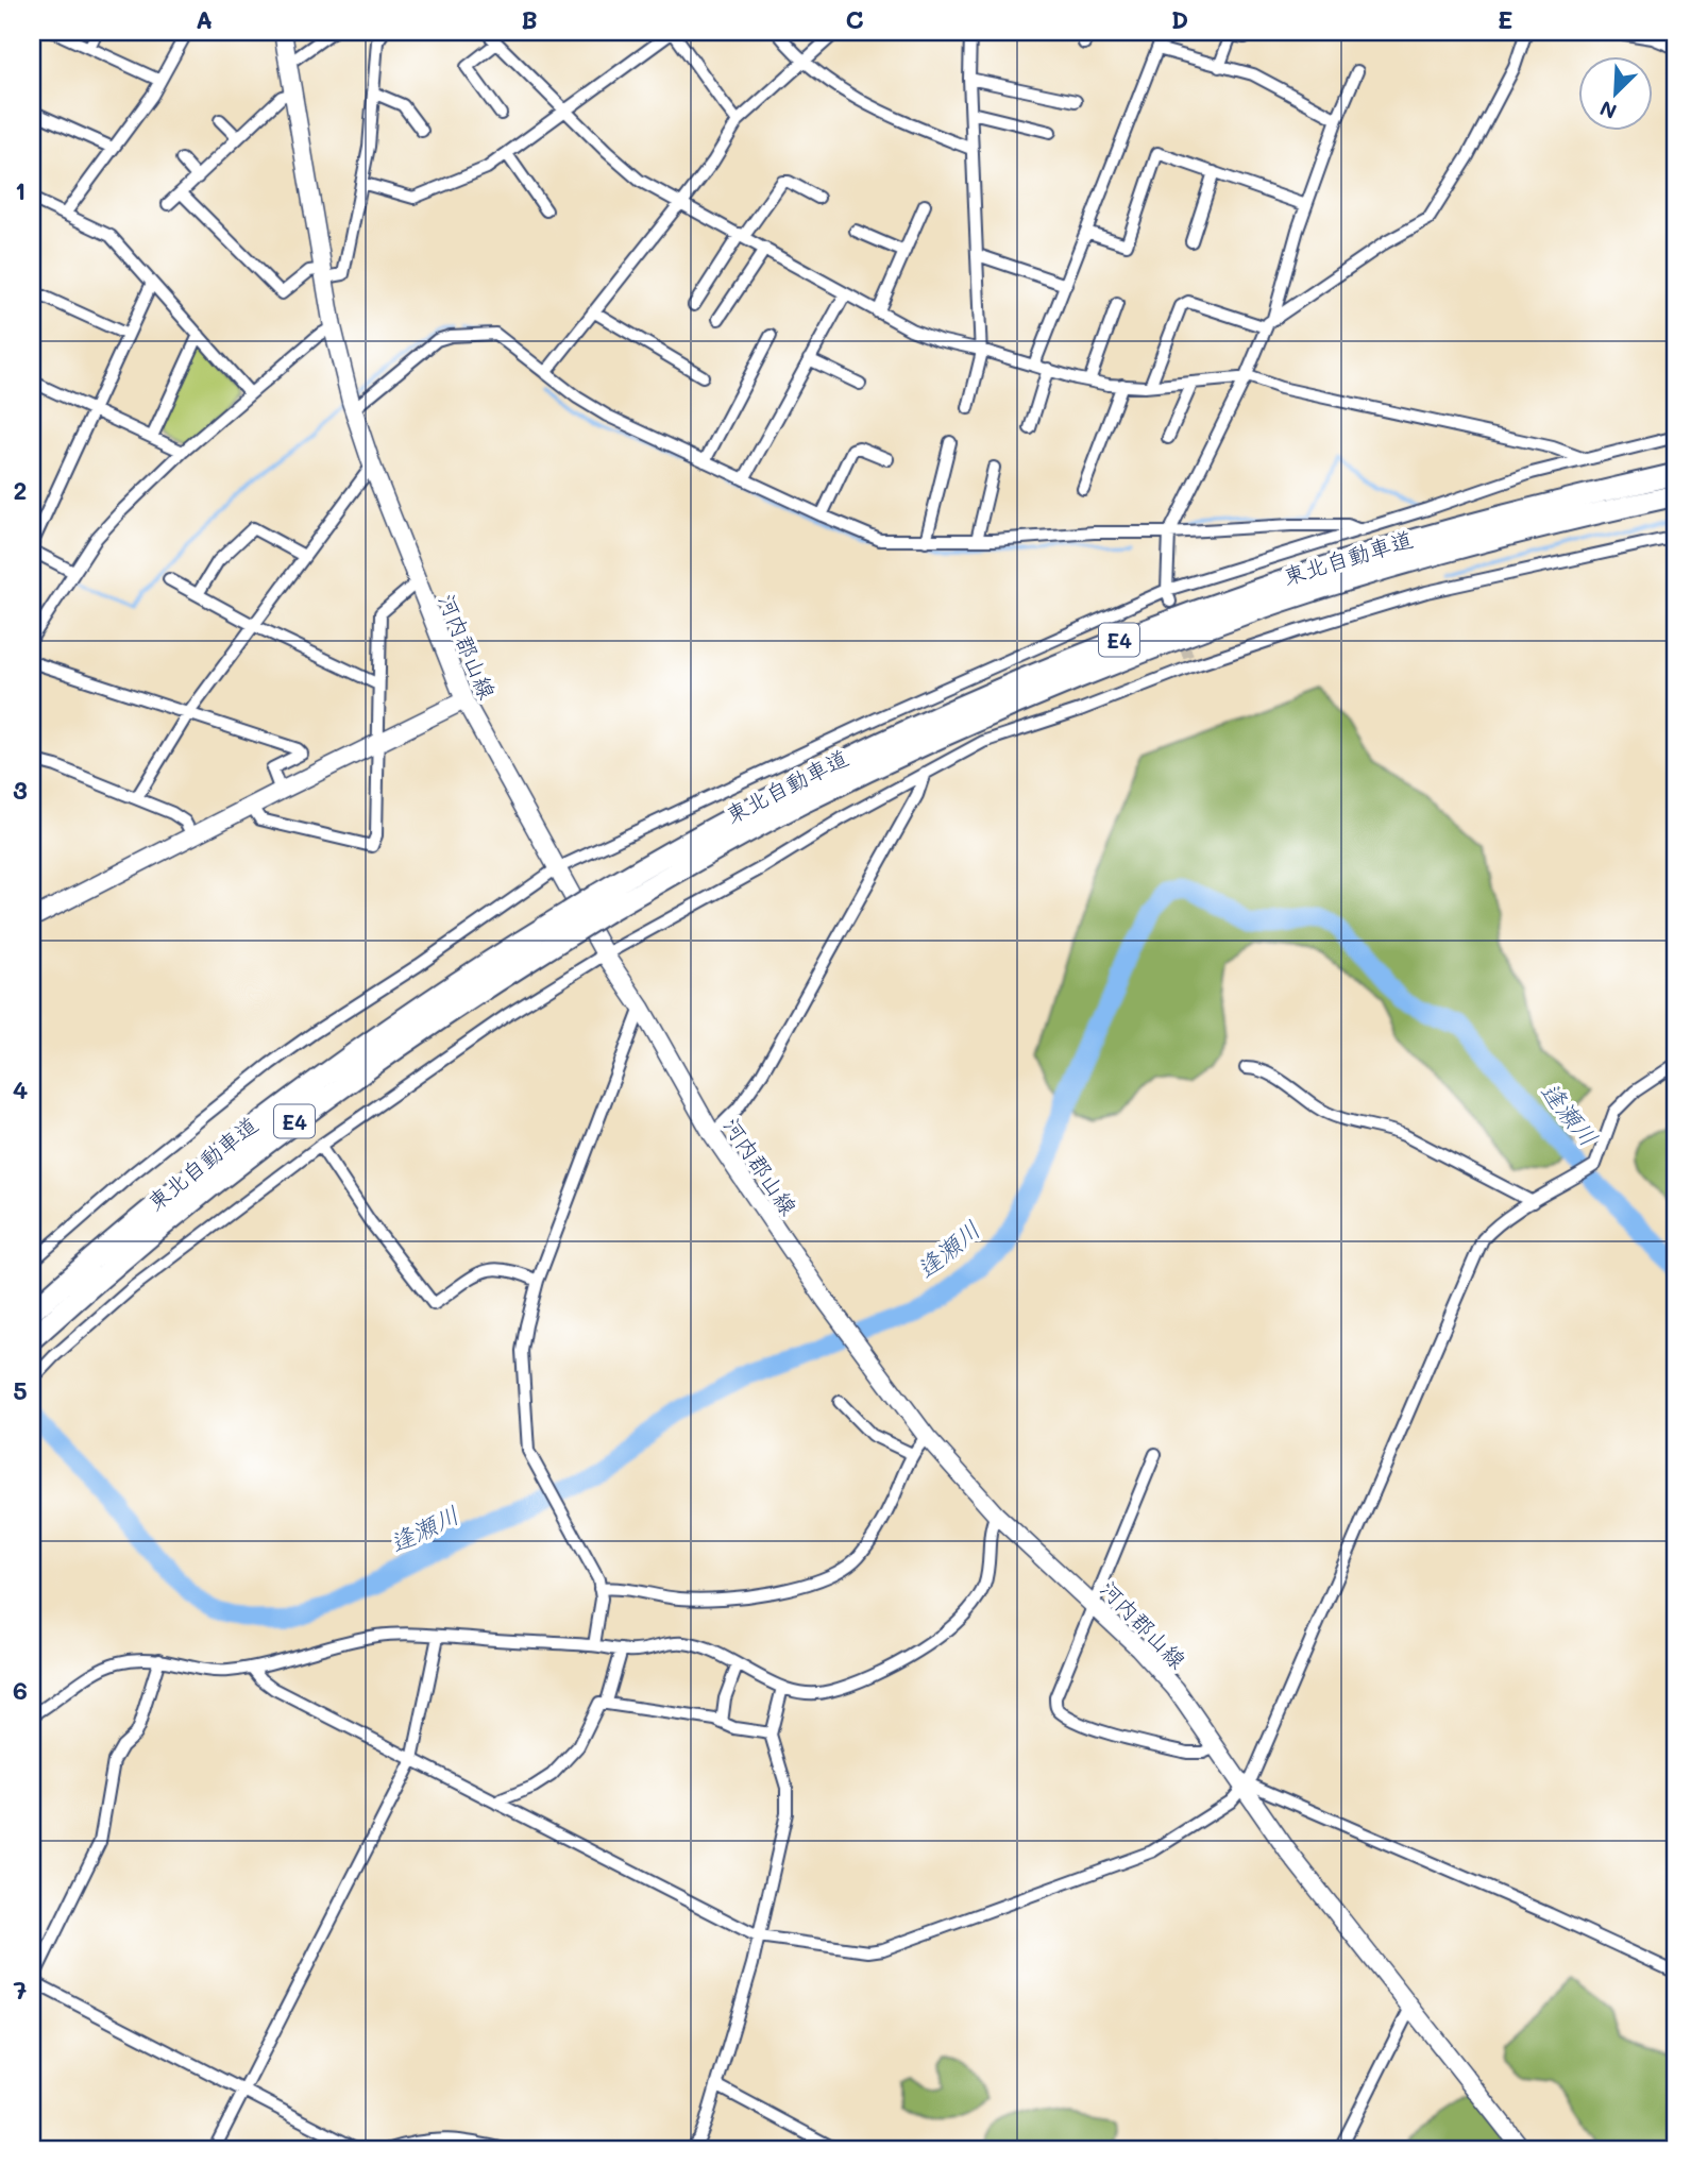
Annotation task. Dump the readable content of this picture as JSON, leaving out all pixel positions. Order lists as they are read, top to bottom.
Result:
{
  "streets": {
    "highway": ["東北自動車道", "E4"],
    "main road": ["河内郡山線"]
  },
  "water": ["逢瀬川"],
  "north": "bottom left",
  "grid": {
    "columns": [
      "A",
      "B",
      "C",
      "D",
      "E"
    ],
    "rows": [
      "1",
      "2",
      "3",
      "4",
      "5",
      "6",
      "7"
    ]
  }
}
